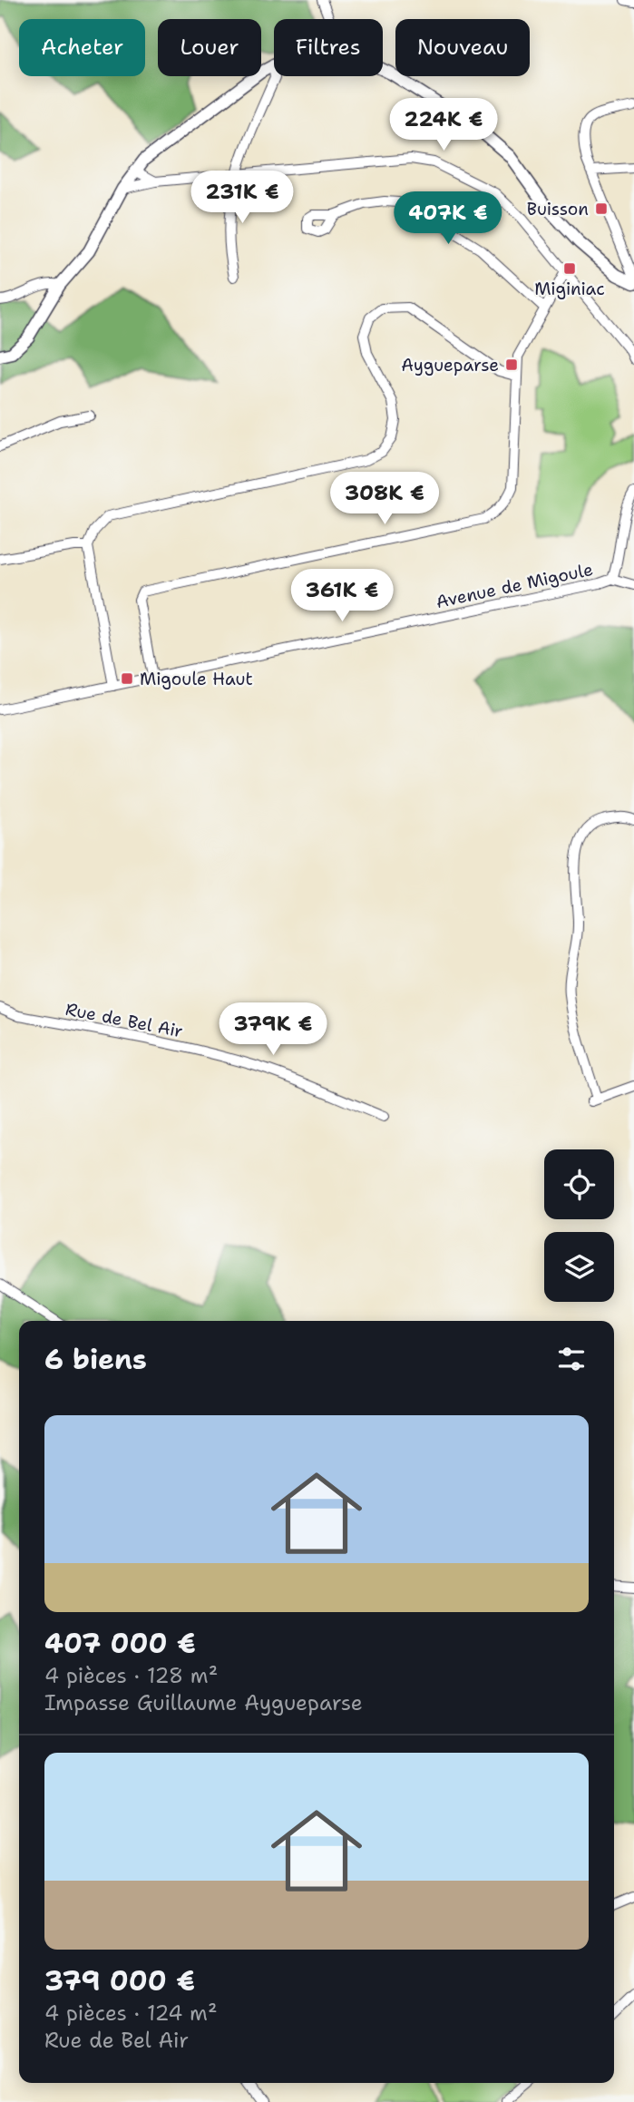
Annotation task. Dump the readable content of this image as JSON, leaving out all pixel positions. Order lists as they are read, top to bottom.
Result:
{
  "streets": {
    "street": ["Avenue de Migoule", "Rue de Bel Air"]
  },
  "places": {
    "transit": [
      "Buisson",
      "Miginiac",
      "Aygueparse",
      "Migoule Haut"
    ]
  },
  "page": {
    "chip": [
      "Acheter",
      "Louer",
      "Filtres",
      "Nouveau"
    ],
    "price": [
      "224K €",
      "231K €",
      "407K €",
      "308K €",
      "361K €",
      "379K €"
    ],
    "heading": "6 biens",
    "list": [
      {
        "name": "407 000 €",
        "note": "4 pièces · 128 m² · Impasse Guillaume Aygueparse"
      },
      {
        "name": "379 000 €",
        "note": "4 pièces · 124 m² · Rue de Bel Air"
      }
    ]
  }
}
